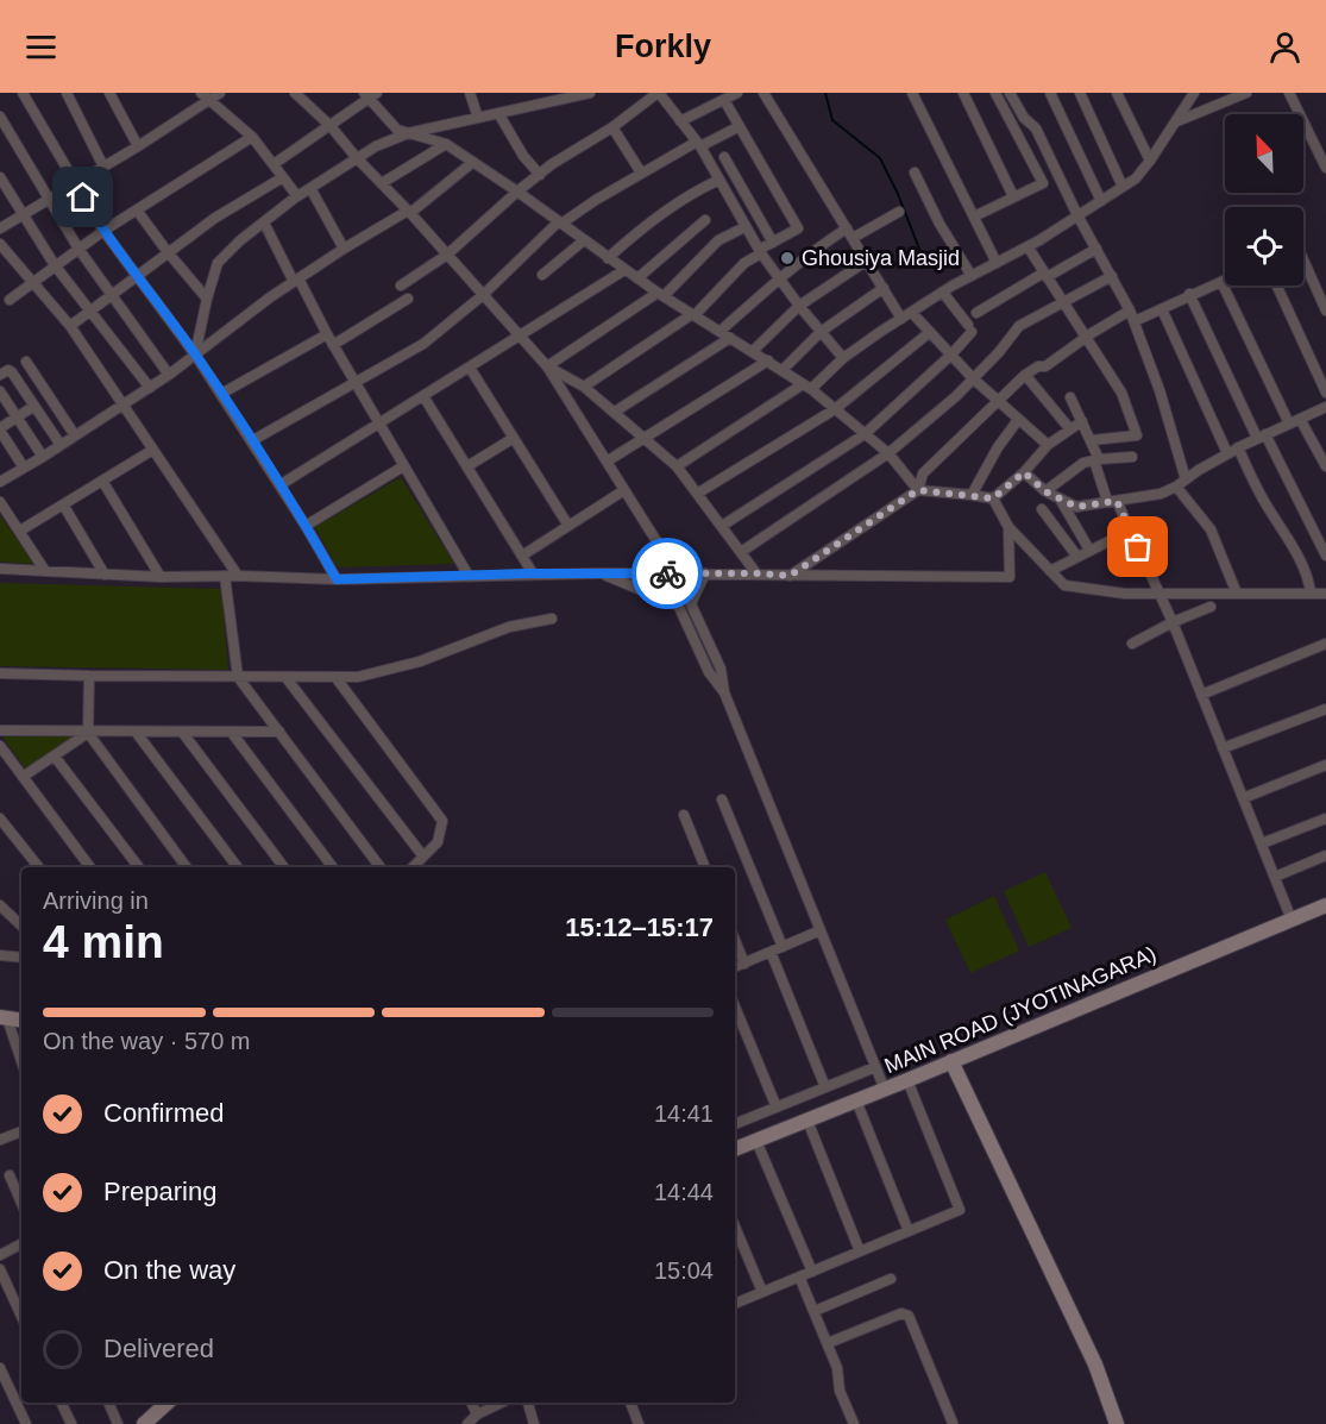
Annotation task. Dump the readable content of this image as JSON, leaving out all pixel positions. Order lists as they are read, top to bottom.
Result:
{
  "streets": {
    "street": ["MAIN ROAD (JYOTINAGARA)"]
  },
  "places": ["Ghousiya Masjid"],
  "north": "top left",
  "page": {
    "header": "Forkly",
    "heading": ["4 min", "Arriving in", "15:12–15:17"],
    "bar": "On the way · 570 m",
    "list": [
      ["Confirmed", "14:41"],
      ["Preparing", "14:44"],
      ["On the way", "15:04"],
      "Delivered"
    ]
  }
}
